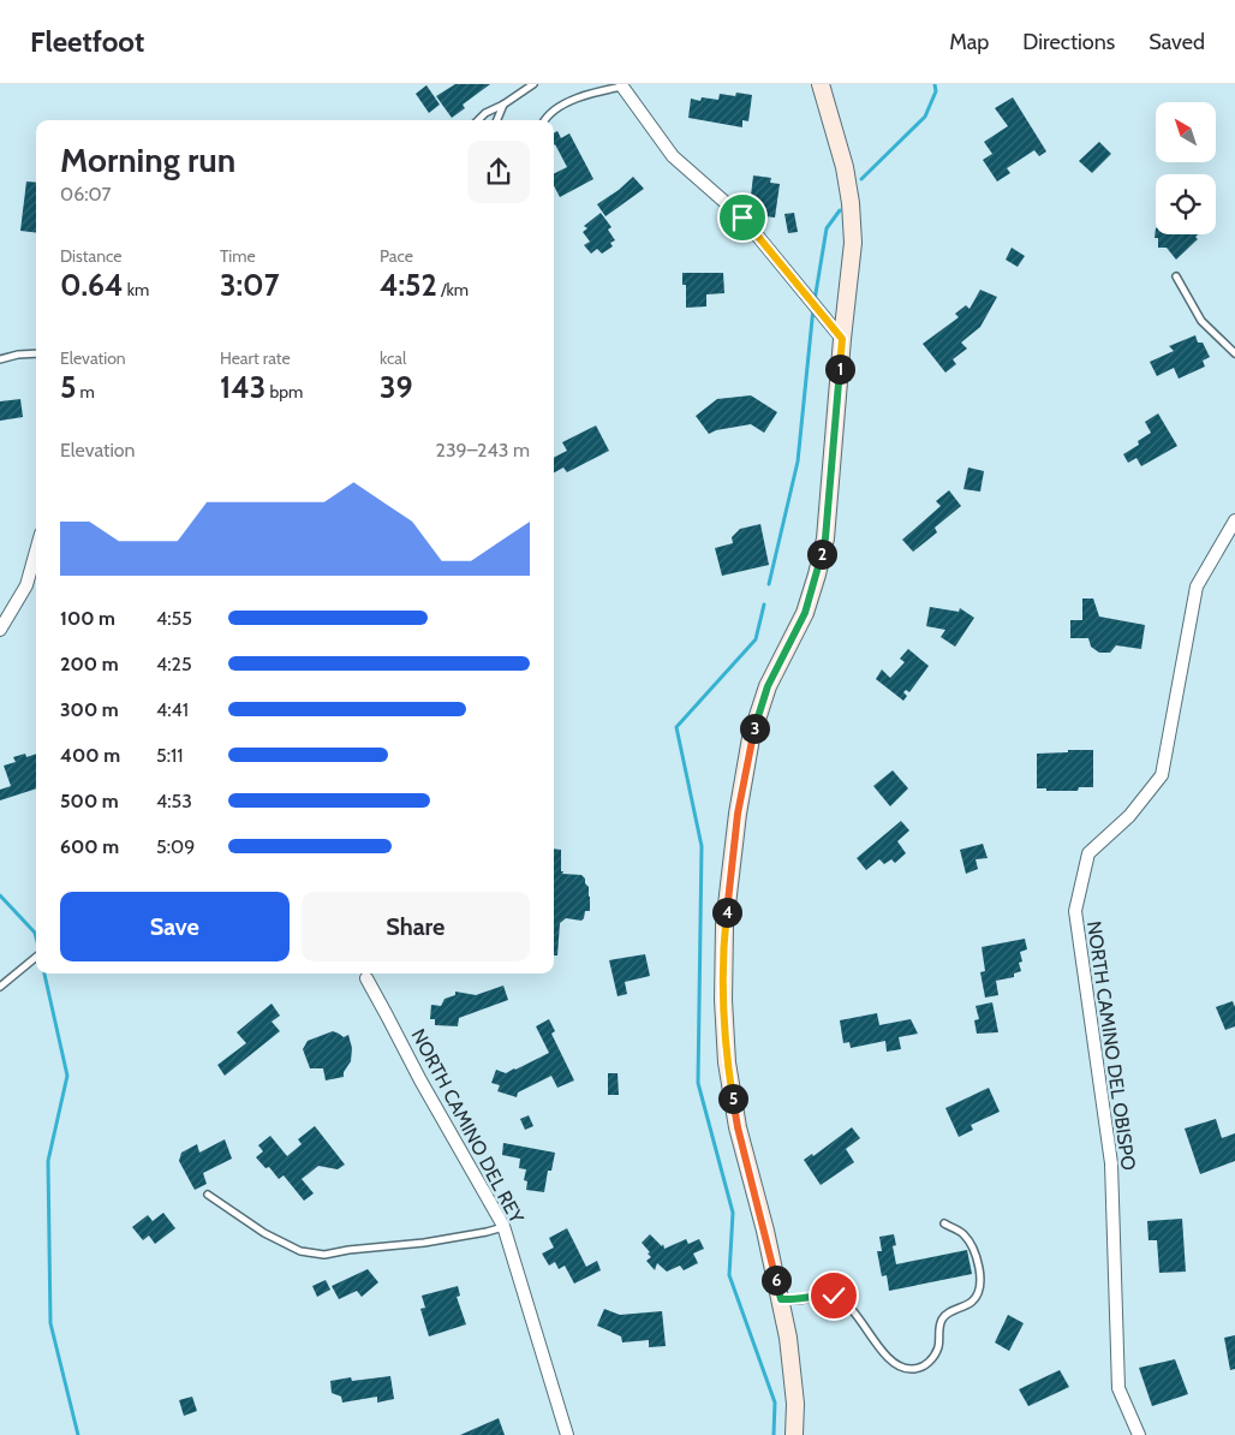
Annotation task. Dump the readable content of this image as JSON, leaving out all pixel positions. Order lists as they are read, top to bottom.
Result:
{
  "streets": {
    "street": ["NORTH CAMINO DEL OBISPO", "NORTH CAMINO DEL REY"]
  },
  "north": "top left",
  "page": {
    "header": "Fleetfoot",
    "nav": ["Map", "Directions", "Saved"],
    "heading": ["Morning run", "06:07"],
    "stats": [
      ["Distance", "0.64 km"],
      ["Time", "3:07"],
      ["Pace", "4:52 /km"],
      ["Elevation", "5 m"],
      ["Heart rate", "143 bpm"],
      ["kcal", "39"]
    ],
    "pins": [
      "1",
      "2",
      "3",
      "4",
      "5",
      "6"
    ],
    "chart": ["Elevation", "239–243 m"],
    "list": [
      {
        "name": "100 m",
        "note": "4:55"
      },
      {
        "name": "200 m",
        "note": "4:25"
      },
      {
        "name": "300 m",
        "note": "4:41"
      },
      {
        "name": "400 m",
        "note": "5:11"
      },
      {
        "name": "500 m",
        "note": "4:53"
      },
      {
        "name": "600 m",
        "note": "5:09"
      }
    ],
    "buttons": ["Save", "Share"]
  }
}
